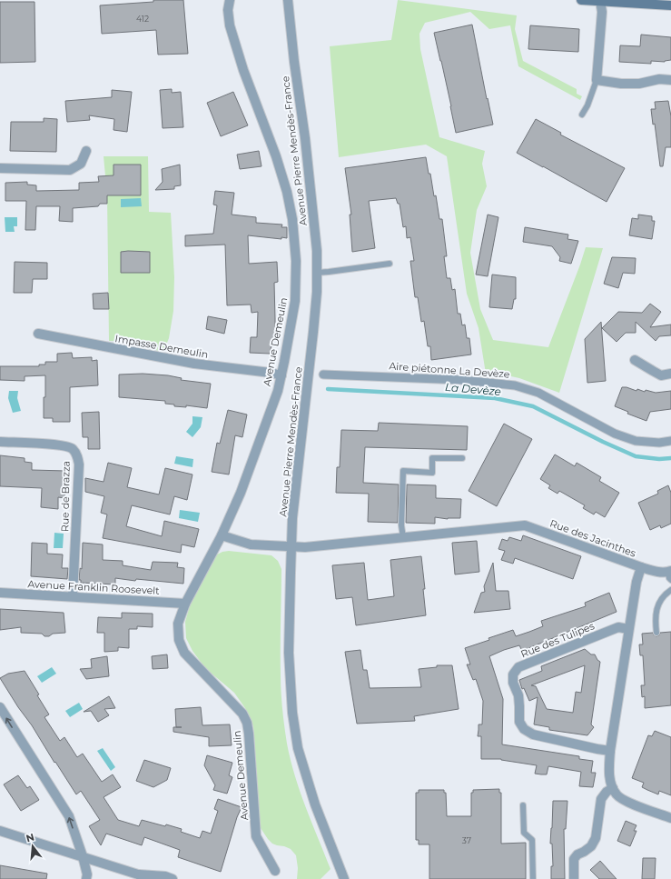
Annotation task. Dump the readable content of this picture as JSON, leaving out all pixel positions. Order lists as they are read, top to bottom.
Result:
{
  "streets": {
    "street": [
      "Avenue Pierre Mendès-France",
      "Avenue Demeulin",
      "Impasse Demeulin",
      "Aire piétonne La Devèze",
      "Rue de Brazza",
      "Rue des Jacinthes",
      "Avenue Franklin Roosevelt",
      "Rue des Tulipes"
    ]
  },
  "crossings": [
    ["Avenue Pierre Mendès-France", "Rue des Jacinthes"],
    ["Avenue Demeulin", "Impasse Demeulin"],
    ["Avenue Demeulin", "Avenue Franklin Roosevelt"],
    ["Rue de Brazza", "Avenue Franklin Roosevelt"],
    ["Rue des Jacinthes", "Rue des Tulipes"]
  ],
  "water": ["La Devèze"],
  "house_numbers": ["412", "37"],
  "north": "top"
}
